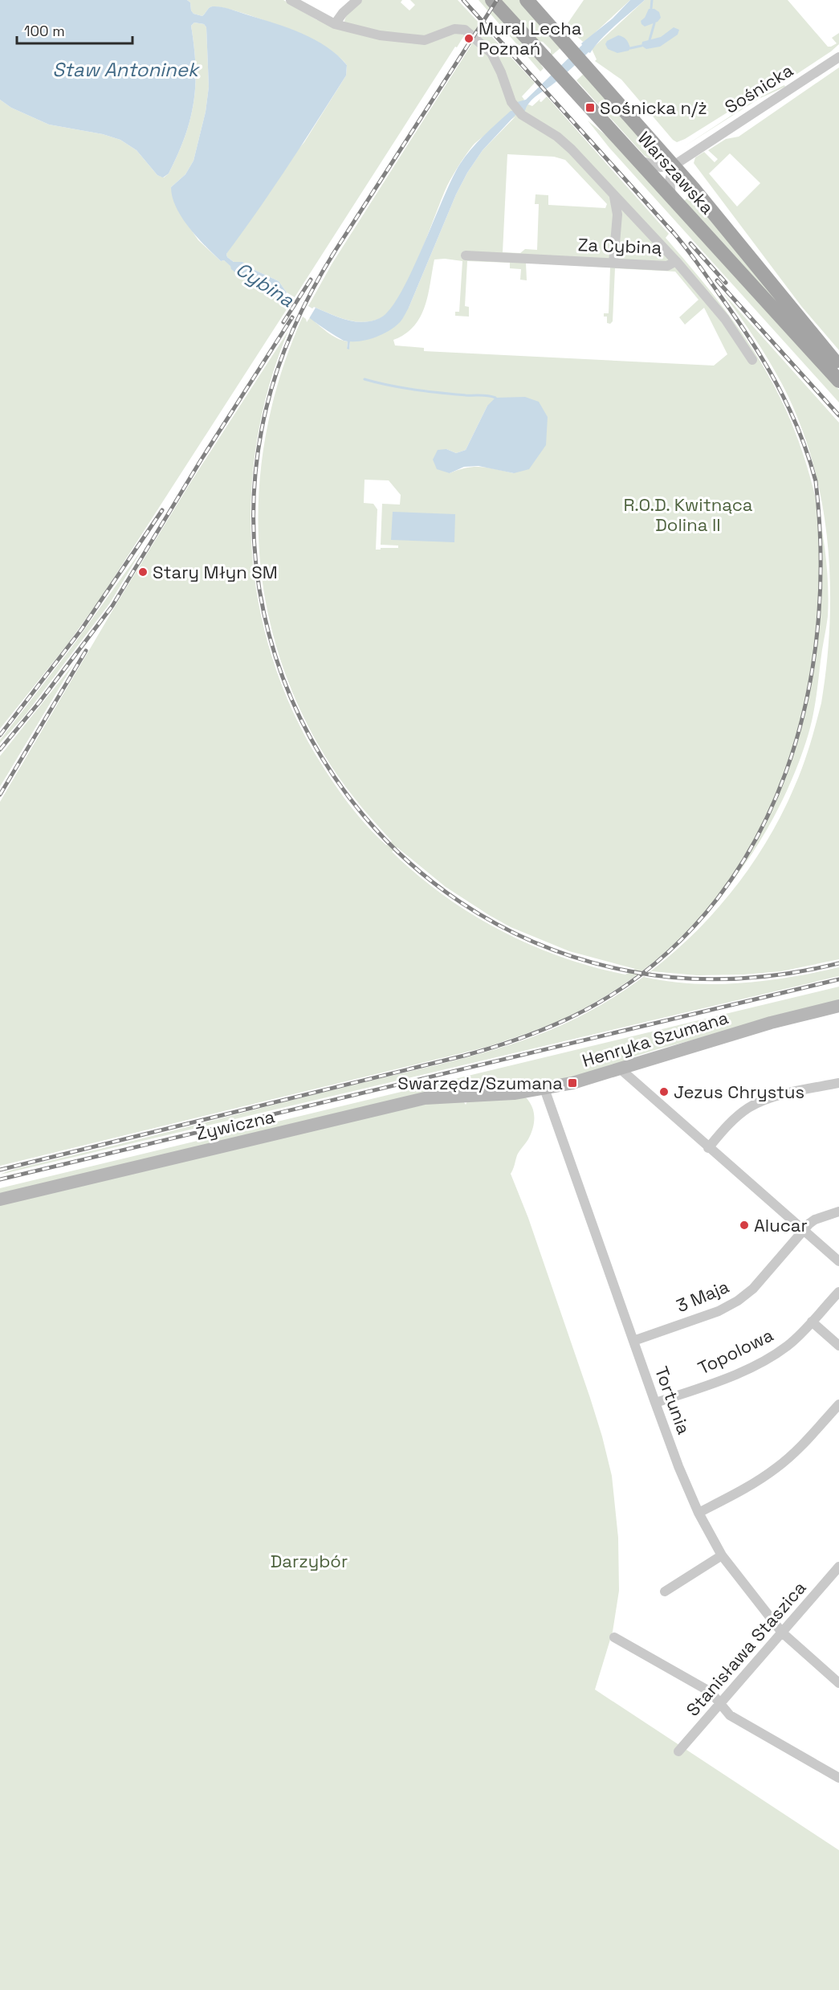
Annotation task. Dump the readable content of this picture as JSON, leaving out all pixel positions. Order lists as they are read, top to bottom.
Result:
{
  "streets": {
    "main road": ["Warszawska"],
    "street": [
      "Sośnicka",
      "Za Cybiną",
      "Henryka Szumana",
      "Żywiczna",
      "3 Maja",
      "Topolowa",
      "Tortunia",
      "Stanisława Staszica"
    ]
  },
  "crossings": [
    ["Sośnicka", "Warszawska"],
    ["Henryka Szumana", "Żywiczna"],
    ["Henryka Szumana", "Tortunia"],
    ["3 Maja", "Tortunia"],
    ["Topolowa", "Tortunia"],
    ["Tortunia", "Stanisława Staszica"]
  ],
  "water": ["Staw Antoninek", "Cybina"],
  "parks": ["R.O.D. Kwitnąca Dolina II", "Darzybór"],
  "places": {
    "other": [
      "Mural Lecha Poznań",
      "Stary Młyn SM",
      "Jezus Chrystus",
      "Alucar"
    ],
    "transit": ["Sośnicka n/ż", "Swarzędz/Szumana"]
  },
  "scale_bar": "100 m"
}
